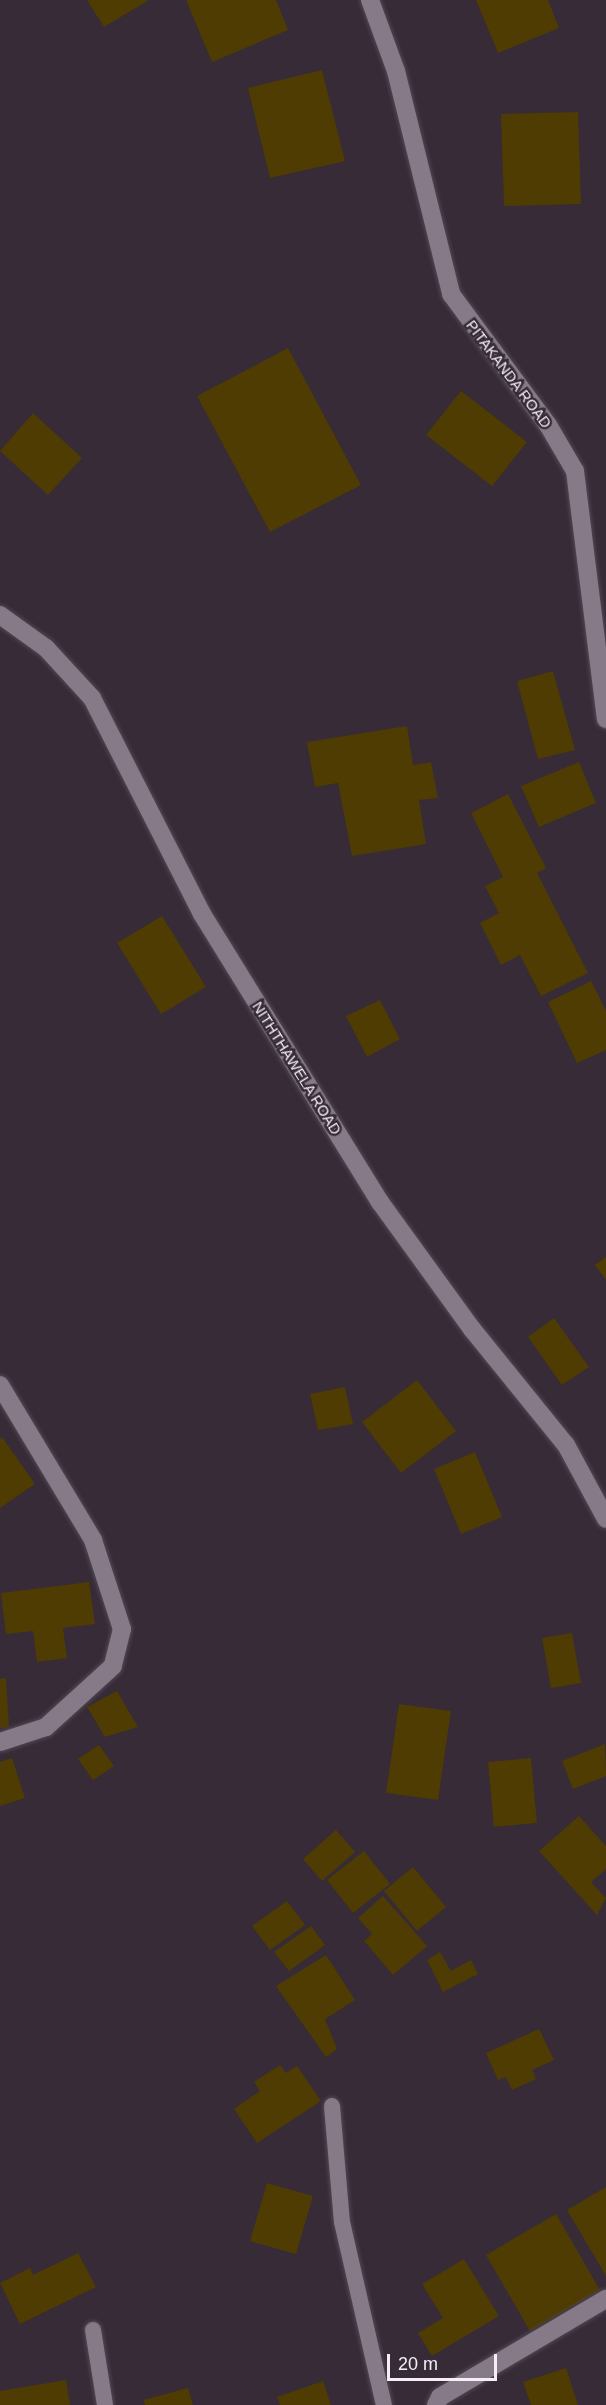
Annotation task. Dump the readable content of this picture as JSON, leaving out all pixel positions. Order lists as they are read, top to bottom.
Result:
{
  "streets": {
    "street": ["PITAKANDA ROAD", "NITHTHAWELA ROAD"]
  },
  "scale_bar": "20 m"
}
